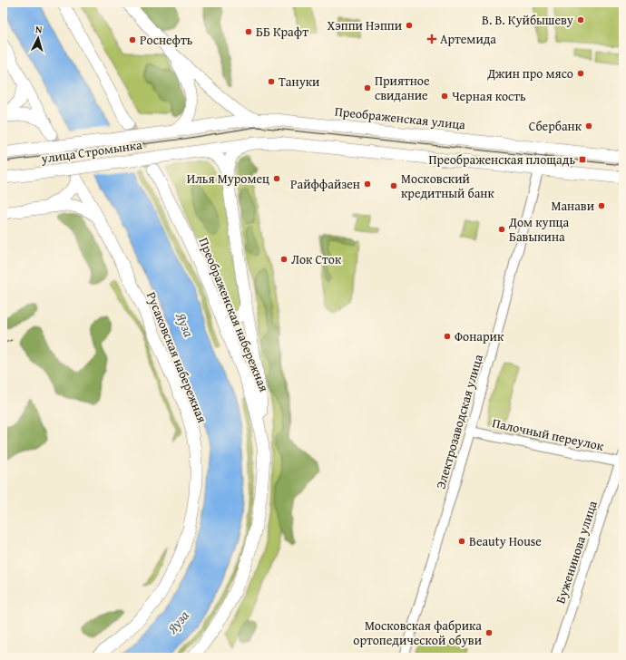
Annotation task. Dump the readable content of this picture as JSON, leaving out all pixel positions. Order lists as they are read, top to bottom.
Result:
{
  "streets": {
    "main road": [
      "Преображенская улица",
      "улица Стромынка",
      "Преображенская набережная",
      "Русаковская набережная"
    ],
    "street": ["Электрозаводская улица", "Палочный переулок", "Буженинова улица"]
  },
  "crossings": [
    ["Преображенская улица", "улица Стромынка"],
    ["Преображенская улица", "Электрозаводская улица"],
    ["Электрозаводская улица", "Палочный переулок"],
    ["Палочный переулок", "Буженинова улица"]
  ],
  "water": ["Яуза"],
  "places": {
    "other": [
      "В. В. Куйбышеву",
      "Хэппи Нэппи",
      "ББ Крафт",
      "Роснефть",
      "Джин про мясо",
      "Тануки",
      "Приятное свидание",
      "Черная кость",
      "Сбербанк",
      "Илья Муромец",
      "Райффайзен",
      "Московский кредитный банк",
      "Манави",
      "Дом купца Бавыкина",
      "Лок Сток",
      "Фонарик",
      "Beauty House",
      "Московская фабрика ортопедической обуви"
    ],
    "health": ["Артемида"],
    "transit": ["Преображенская площадь"]
  },
  "north": "top"
}
